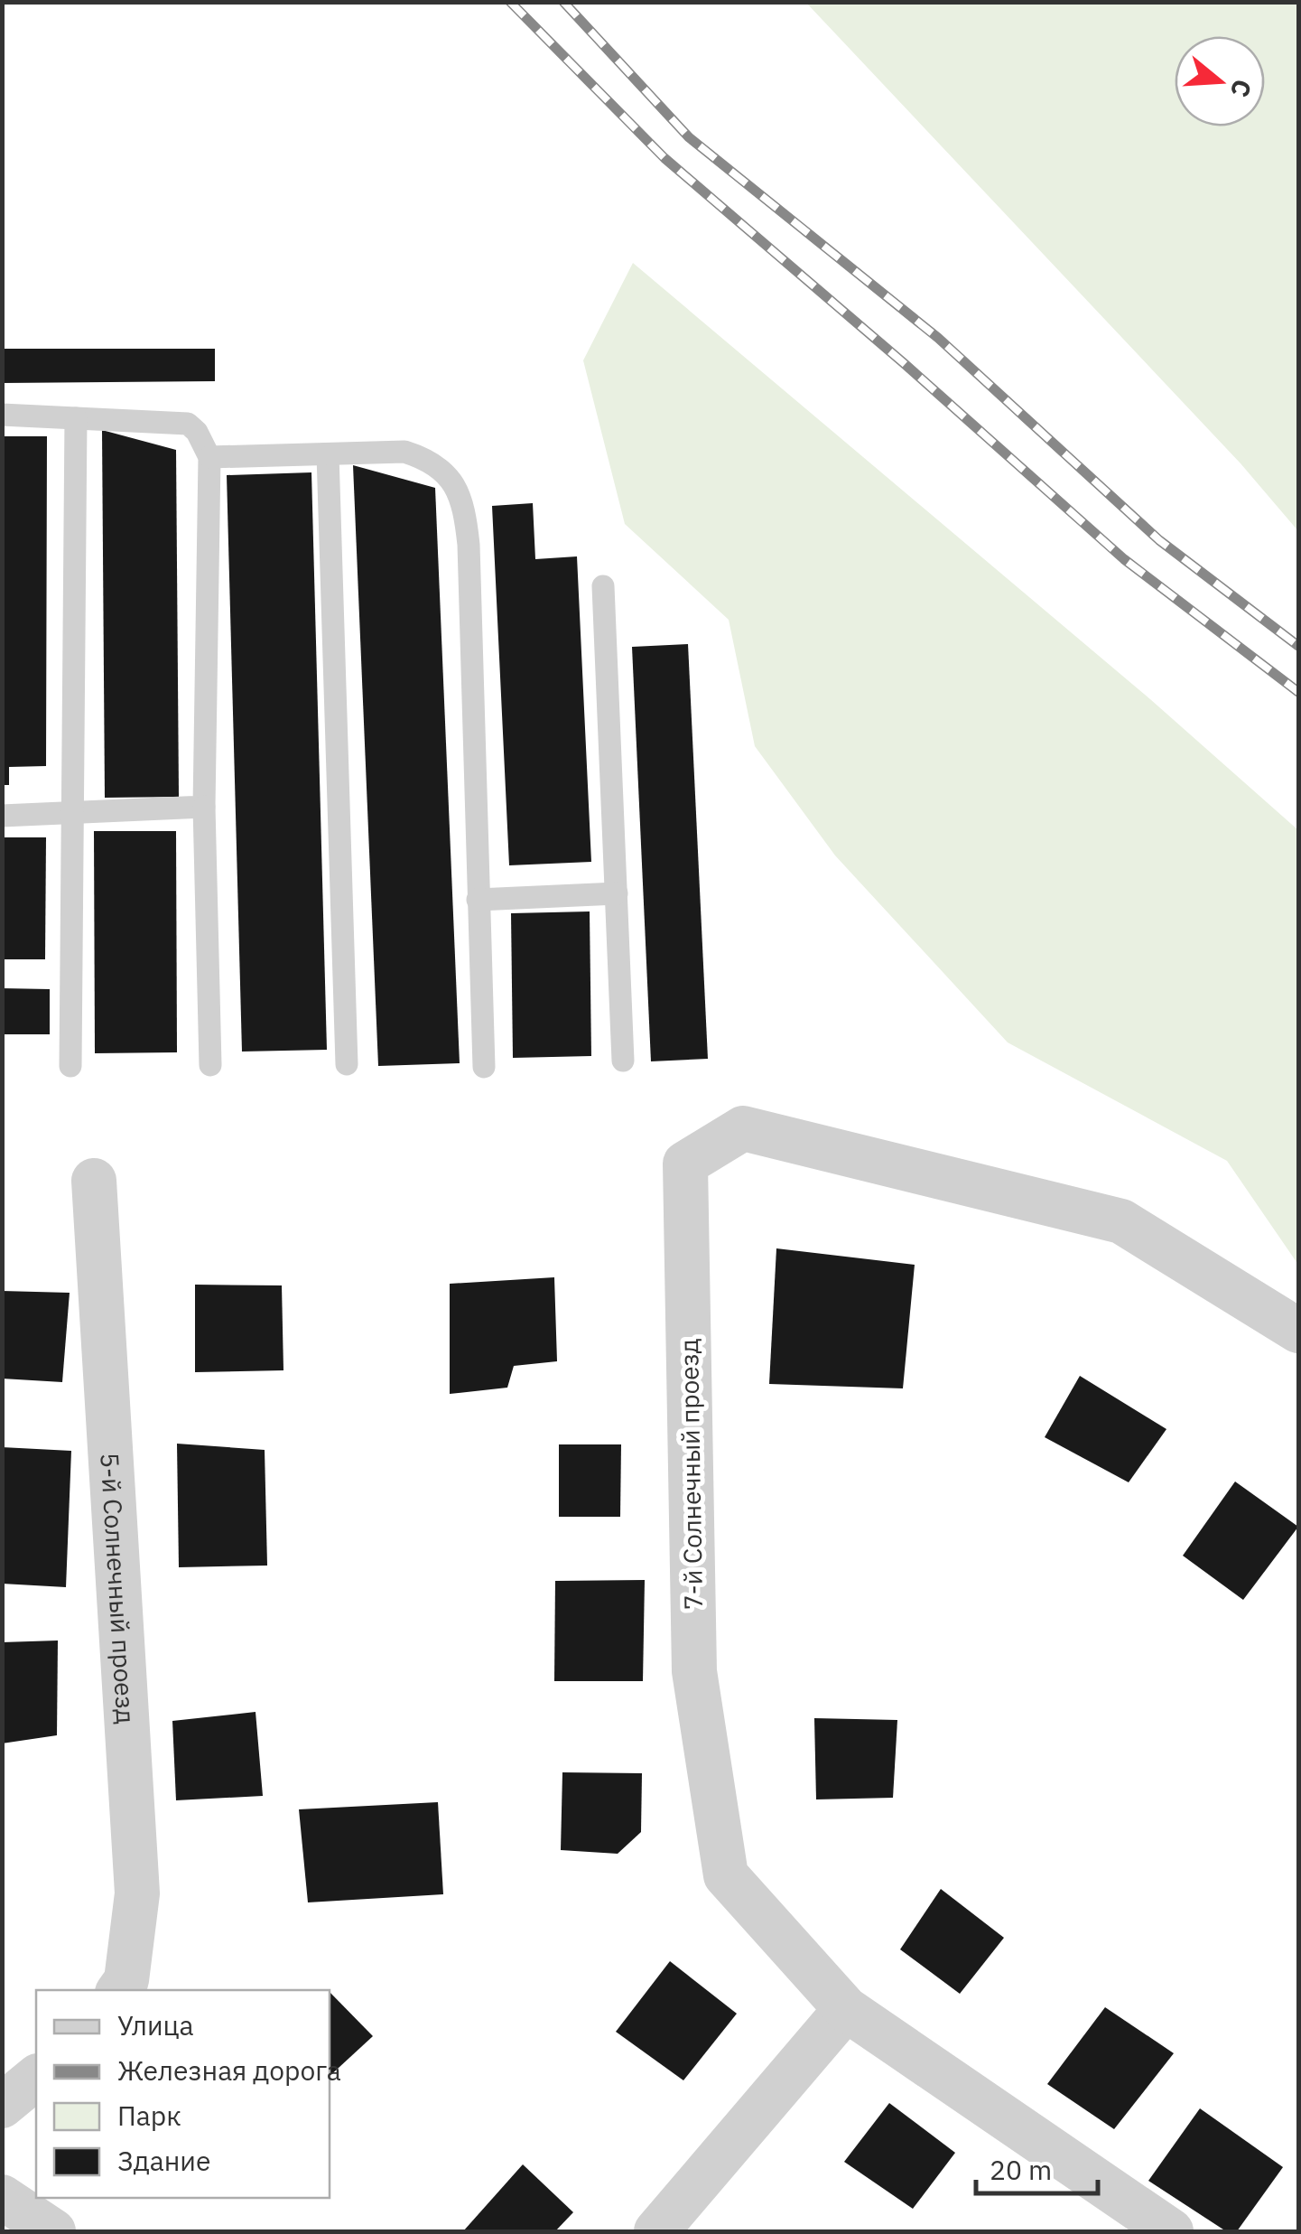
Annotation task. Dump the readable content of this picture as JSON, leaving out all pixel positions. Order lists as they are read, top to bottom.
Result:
{
  "streets": {
    "street": ["7-й Солнечный проезд", "5-й Солнечный проезд"]
  },
  "legend": [
    "Улица",
    "Железная дорога",
    "Парк",
    "Здание"
  ],
  "scale_bar": "20 m",
  "north": "right"
}
